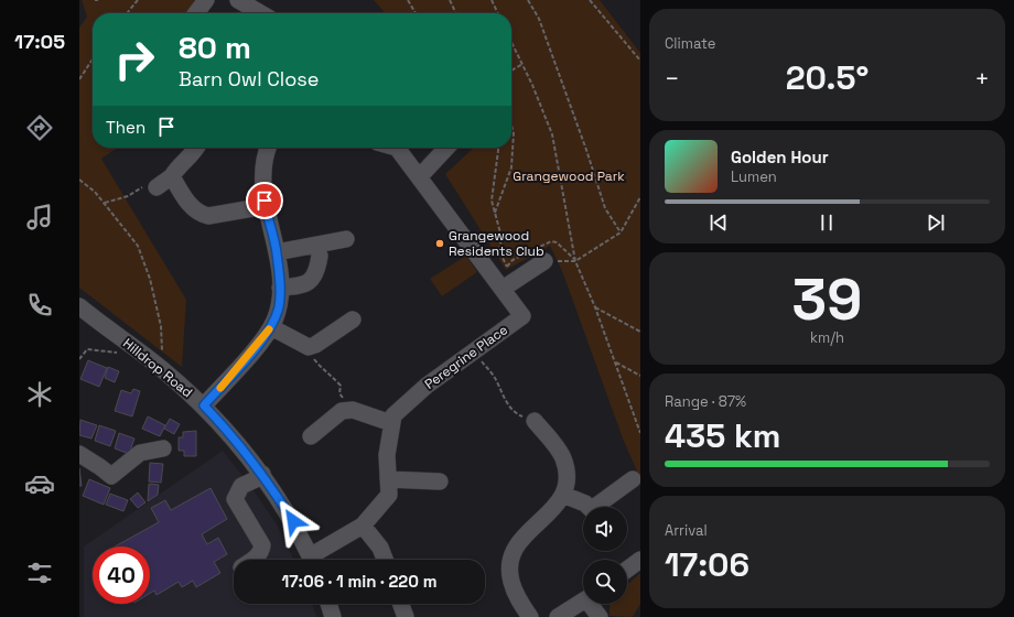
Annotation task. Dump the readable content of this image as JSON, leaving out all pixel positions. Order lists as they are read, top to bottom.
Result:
{
  "streets": {
    "street": ["Peregrine Place", "Hilldrop Road"]
  },
  "parks": ["Grangewood Park"],
  "places": ["Grangewood Residents Club"],
  "page": {
    "tabs": "17:05",
    "tile": [
      "Climate",
      ["39", "km/h"],
      ["Range · 87%", "435 km"],
      ["Arrival", "17:06"]
    ],
    "turn": ["80 m", "Barn Owl Close"],
    "heat": ["−", "20.5°", "+"],
    "then": "Then",
    "song": ["Golden Hour", "Lumen"],
    "limit": "40",
    "trip": "17:06 · 1 min · 220 m"
  }
}
